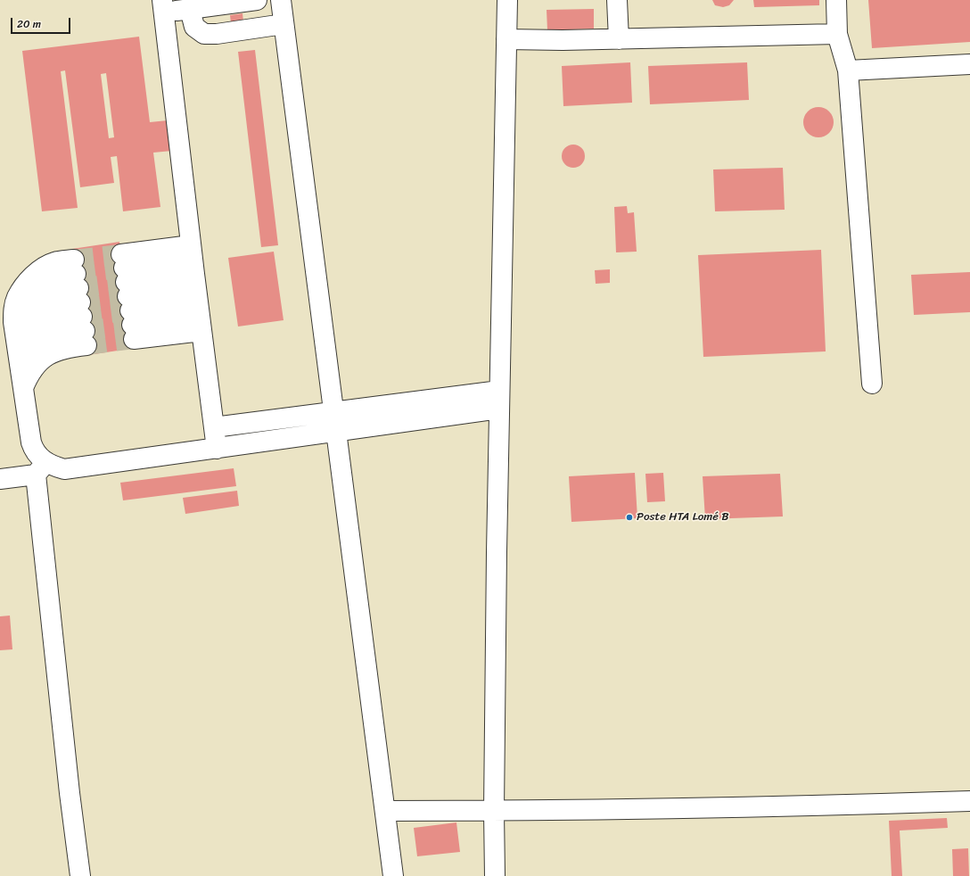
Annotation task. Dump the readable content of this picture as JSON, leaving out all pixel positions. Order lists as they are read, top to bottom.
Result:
{
  "places": ["Poste HTA Lomé B"],
  "scale_bar": "20 m"
}
